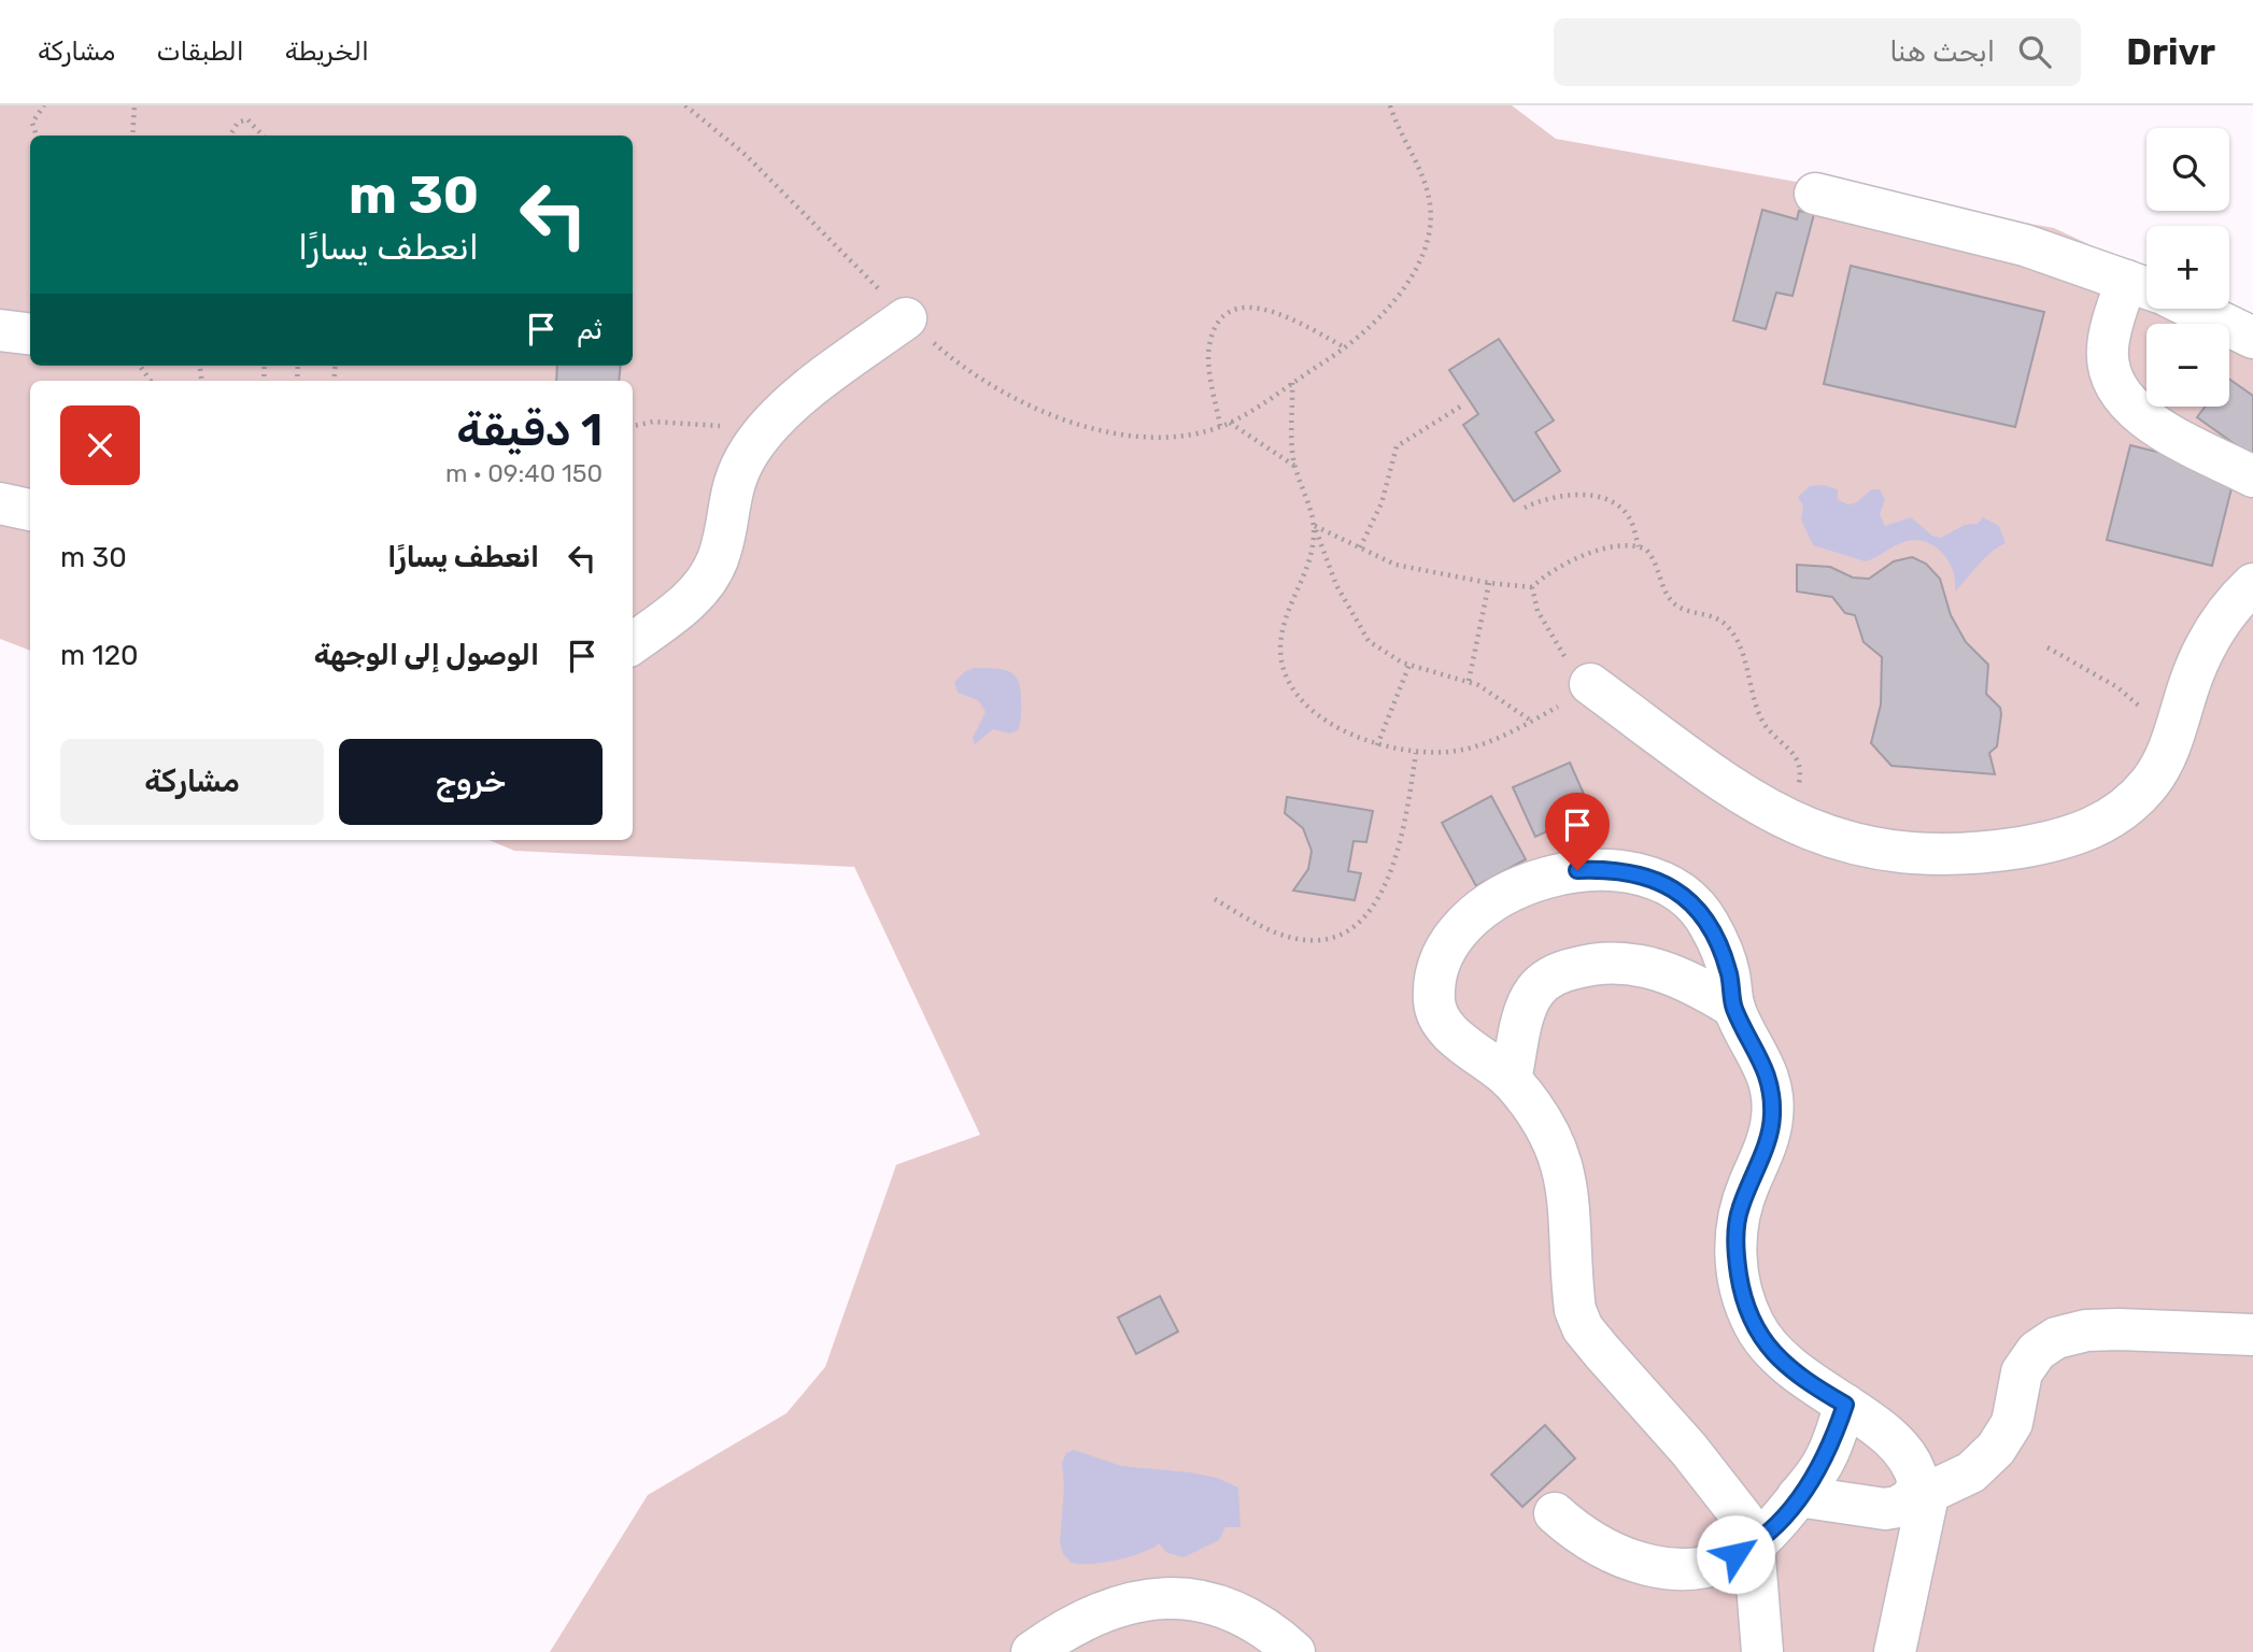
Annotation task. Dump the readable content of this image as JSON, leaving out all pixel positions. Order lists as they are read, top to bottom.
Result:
{
  "page": {
    "header": "Drivr",
    "search": "ابحث هنا",
    "nav": ["الخريطة", "الطبقات", "مشاركة"],
    "map_buttons": ["+", "−"],
    "turn": ["30 m", "انعطف يسارًا"],
    "then": "ثم",
    "heading": ["1 دقيقة", "150 m · 09:40"],
    "list": [
      {
        "name": "انعطف يسارًا",
        "value": "30 m"
      },
      {
        "name": "الوصول إلى الوجهة",
        "value": "120 m"
      }
    ],
    "buttons": ["خروج", "مشاركة"]
  }
}
